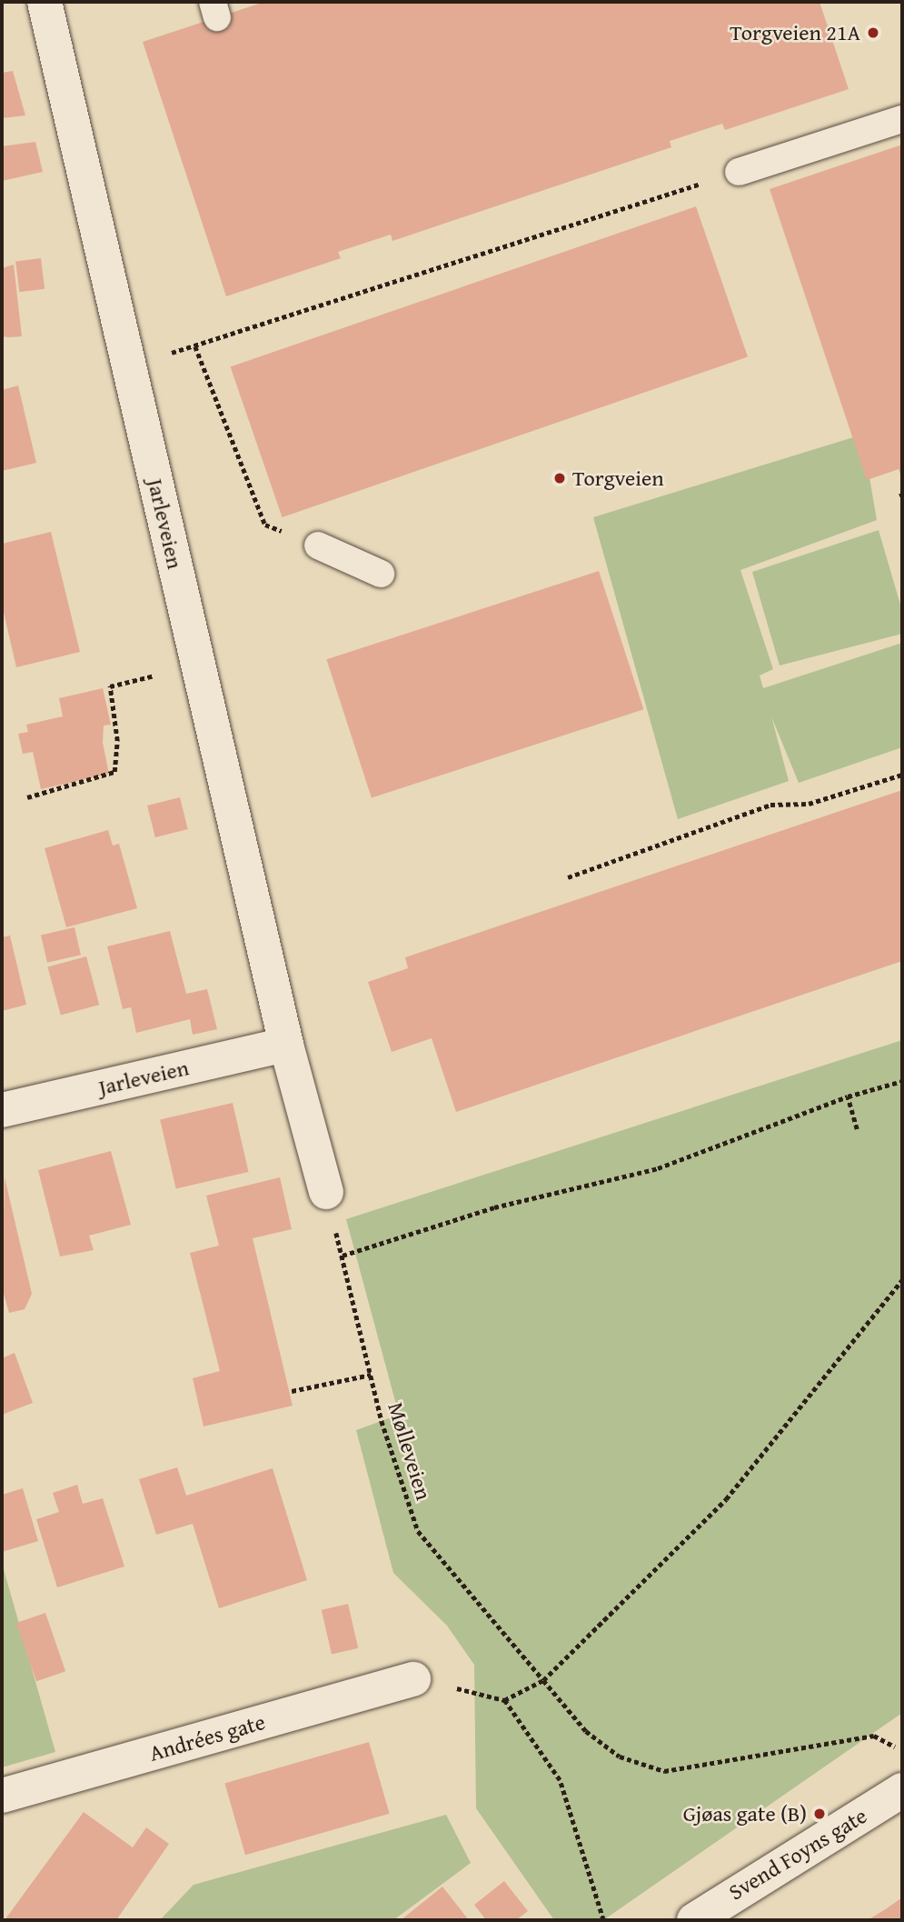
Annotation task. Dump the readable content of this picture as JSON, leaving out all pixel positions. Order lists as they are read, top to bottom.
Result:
{
  "streets": {
    "street": ["Jarleveien", "Andrées gate", "Svend Foyns gate"],
    "path": ["Mølleveien"]
  },
  "crossings": [
    ["Jarleveien", "Mølleveien"]
  ],
  "places": ["Torgveien 21A", "Torgveien", "Gjøas gate (B)"]
}
